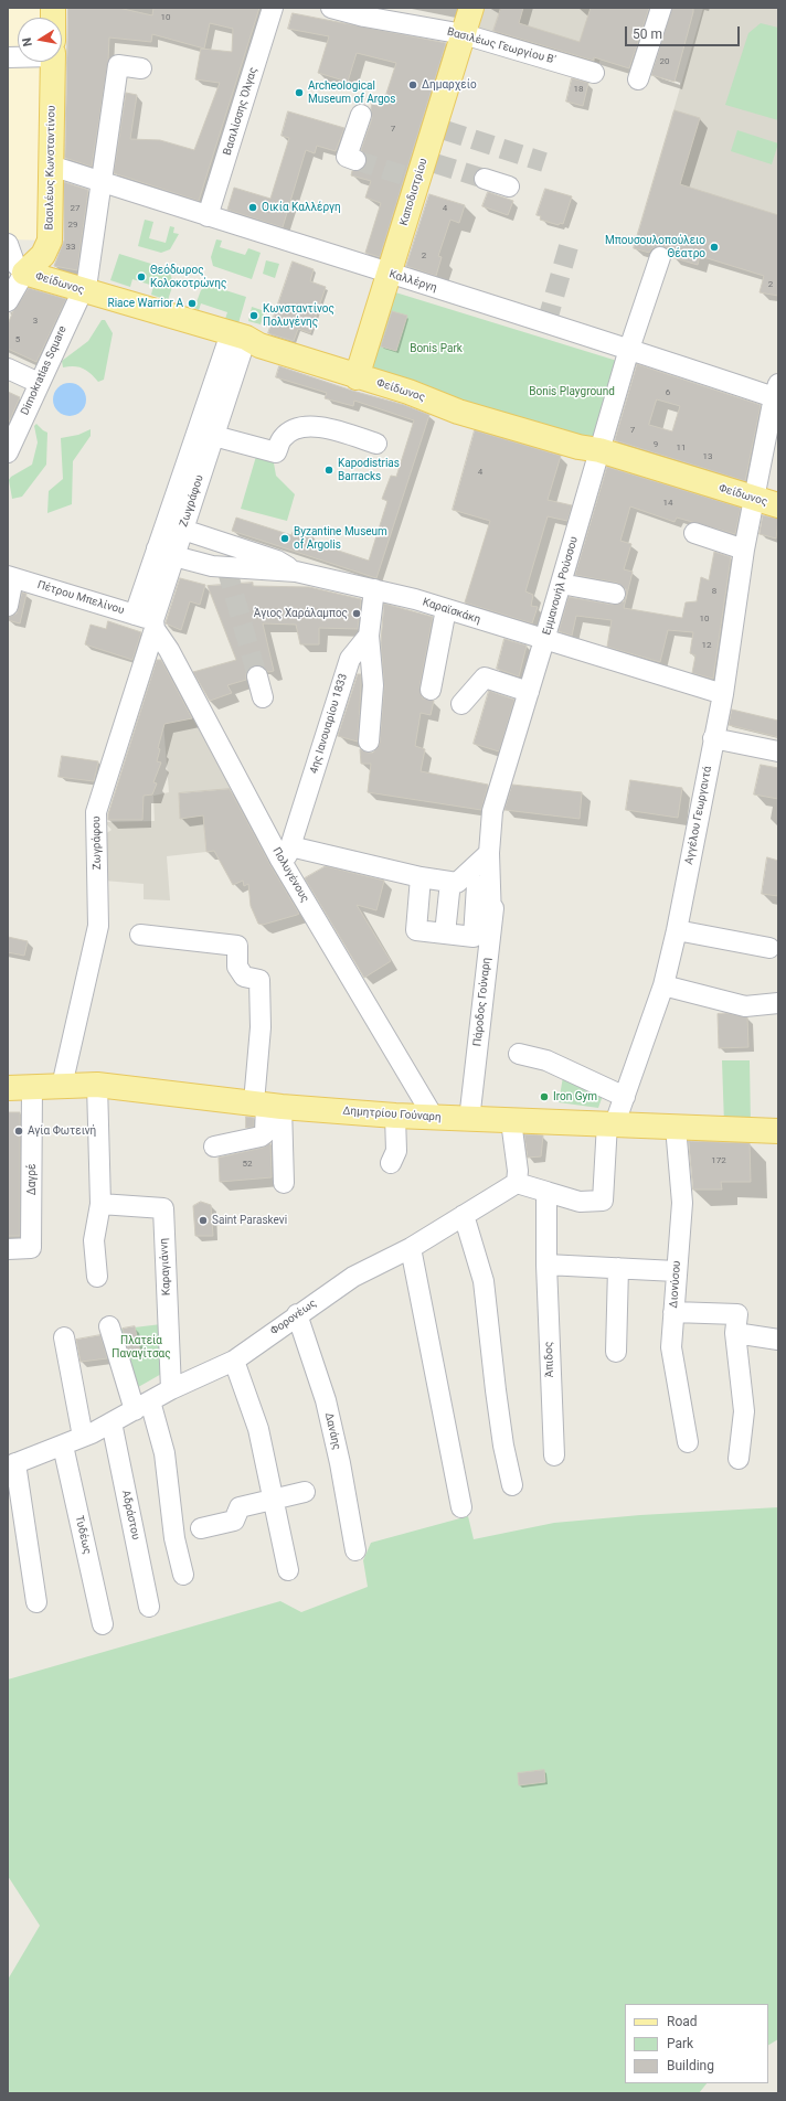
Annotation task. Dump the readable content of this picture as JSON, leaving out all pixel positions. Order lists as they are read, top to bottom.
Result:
{
  "streets": {
    "main road": [
      "Βασιλέως Κωνσταντίνου",
      "Καποδιστρίου",
      "Φείδωνος",
      "Δημητρίου Γούναρη"
    ],
    "street": [
      "Βασιλέως Γεωργίου Β'",
      "Βασιλίσσης Όλγας",
      "Καλλέργη",
      "Dimokratias Square",
      "Ζωγράφου",
      "Εμμανουήλ Ρούσσου",
      "Πέτρου Μπελίνου",
      "Καραϊσκάκη",
      "4ης Ιανουαρίου 1833",
      "Αγγέλου Γεωργαντά",
      "Πολυγένους",
      "Πάροδος Γούναρη",
      "Δαγρέ",
      "Καραγιάννη",
      "Διονύσου",
      "Φορονέως",
      "Άπιδος",
      "Δανάης",
      "Αδράστου",
      "Τυδέως"
    ]
  },
  "crossings": [
    ["Βασιλέως Γεωργίου Β'", "Καποδιστρίου"],
    ["Βασιλίσσης Όλγας", "Καλλέργη"],
    ["Βασιλέως Κωνσταντίνου", "Καλλέργη"],
    ["Βασιλέως Κωνσταντίνου", "Φείδωνος"],
    ["Καποδιστρίου", "Καλλέργη"],
    ["Καποδιστρίου", "Φείδωνος"],
    ["Καλλέργη", "Dimokratias Square"],
    ["Καλλέργη", "Εμμανουήλ Ρούσσου"],
    ["Καλλέργη", "Αγγέλου Γεωργαντά"],
    ["Φείδωνος", "Dimokratias Square"],
    ["Φείδωνος", "Ζωγράφου"],
    ["Φείδωνος", "Εμμανουήλ Ρούσσου"],
    ["Φείδωνος", "Αγγέλου Γεωργαντά"],
    ["Ζωγράφου", "Πέτρου Μπελίνου"],
    ["Ζωγράφου", "Καραϊσκάκη"],
    ["Ζωγράφου", "Πολυγένους"],
    ["Ζωγράφου", "Δημητρίου Γούναρη"],
    ["Εμμανουήλ Ρούσσου", "Καραϊσκάκη"],
    ["Εμμανουήλ Ρούσσου", "Πάροδος Γούναρη"],
    ["Πέτρου Μπελίνου", "Πολυγένους"],
    ["Καραϊσκάκη", "Αγγέλου Γεωργαντά"],
    ["4ης Ιανουαρίου 1833", "Πολυγένους"],
    ["Αγγέλου Γεωργαντά", "Δημητρίου Γούναρη"],
    ["Αγγέλου Γεωργαντά", "Άπιδος"],
    ["Πολυγένους", "Δημητρίου Γούναρη"],
    ["Πάροδος Γούναρη", "Δημητρίου Γούναρη"],
    ["Δημητρίου Γούναρη", "Δαγρέ"],
    ["Δημητρίου Γούναρη", "Διονύσου"],
    ["Καραγιάννη", "Φορονέως"],
    ["Φορονέως", "Δανάης"],
    ["Φορονέως", "Αδράστου"],
    ["Φορονέως", "Τυδέως"]
  ],
  "parks": ["Bonis Park", "Bonis Playground", "Πλατεία Παναγίτσας"],
  "places": [
    "Δημαρχείο",
    "Archeological Museum of Argos",
    "Οικία Καλλέργη",
    "Μπουσουλοπούλειο Θέατρο",
    "Θεόδωρος Κολοκοτρώνης",
    "Riace Warrior A",
    "Κωνσταντίνος Πολυγένης",
    "Kapodistrias Barracks",
    "Byzantine Museum of Argolis",
    "Άγιος Χαράλαμπος",
    "Iron Gym",
    "Αγία Φωτεινή",
    "Saint Paraskevi"
  ],
  "house_numbers": [
    "10",
    "20",
    "18",
    "7",
    "27",
    "4",
    "29",
    "33",
    "2",
    "2",
    "3",
    "5",
    "6",
    "7",
    "9",
    "11",
    "13",
    "4",
    "14",
    "8",
    "10",
    "12",
    "172",
    "52"
  ],
  "legend": ["Road", "Park", "Building"],
  "scale_bar": "50 m",
  "north": "left"
}
